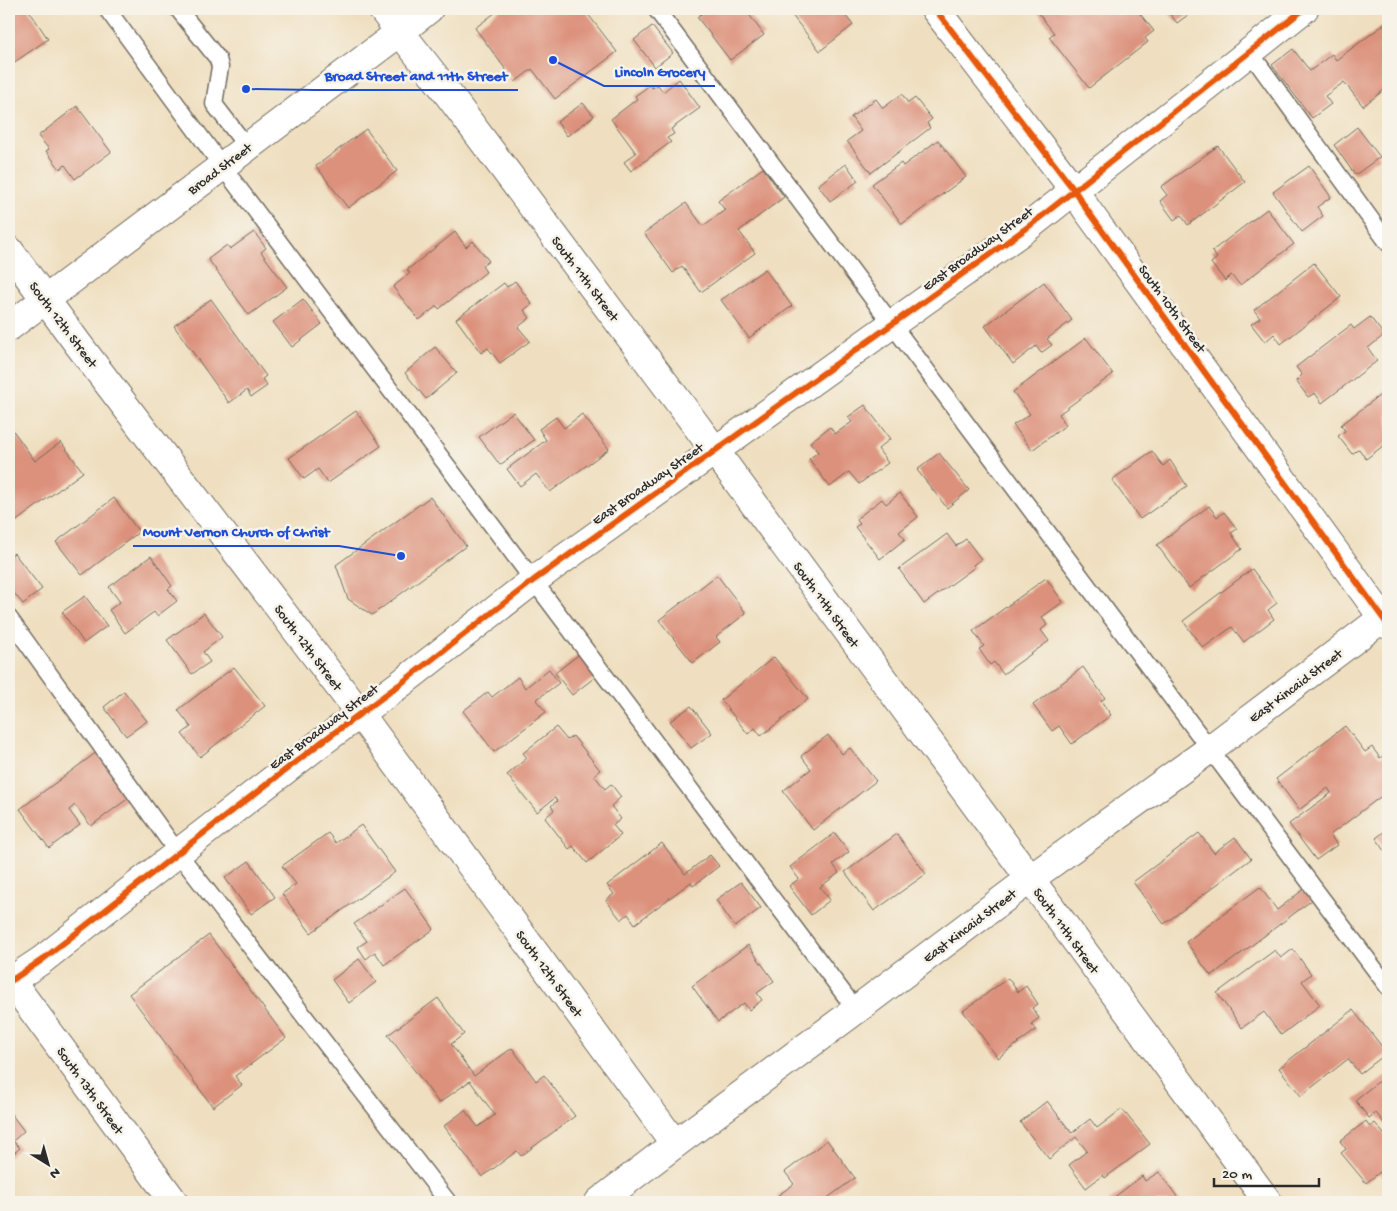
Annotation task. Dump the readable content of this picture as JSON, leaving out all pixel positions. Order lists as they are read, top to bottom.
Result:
{
  "streets": {
    "street": [
      "Broad Street",
      "East Broadway Street",
      "South 11th Street",
      "South 10th Street",
      "South 12th Street",
      "East Kincaid Street",
      "South 13th Street"
    ]
  },
  "crossings": [
    ["Broad Street", "South 11th Street"],
    ["Broad Street", "South 12th Street"],
    ["East Broadway Street", "South 11th Street"],
    ["East Broadway Street", "South 10th Street"],
    ["East Broadway Street", "South 12th Street"],
    ["East Broadway Street", "South 13th Street"],
    ["South 11th Street", "East Kincaid Street"],
    ["South 10th Street", "East Kincaid Street"],
    ["South 12th Street", "East Kincaid Street"]
  ],
  "places": ["Lincoln Grocery", "Broad Street and 11th Street", "Mount Vernon Church of Christ"],
  "scale_bar": "20 m",
  "north": "bottom right"
}
